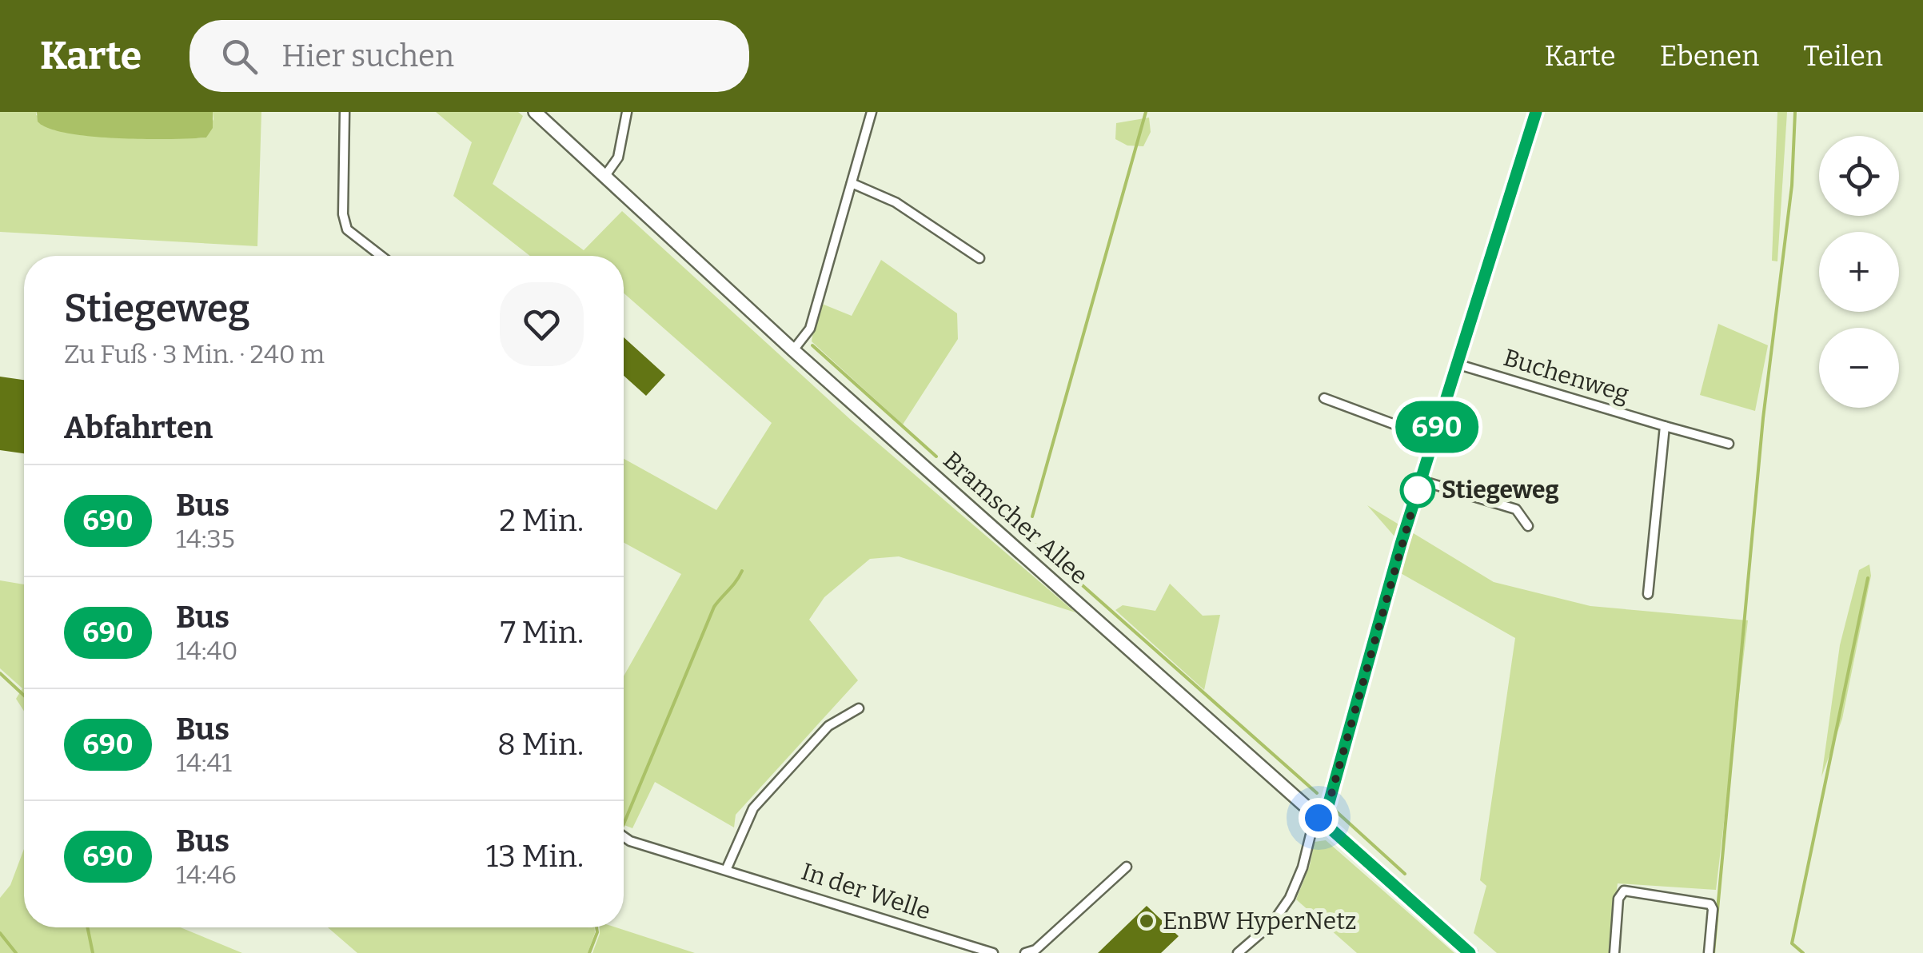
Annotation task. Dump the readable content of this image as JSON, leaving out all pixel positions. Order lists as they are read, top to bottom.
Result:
{
  "streets": {
    "main road": ["Bramscher Allee"],
    "street": ["Buchenweg", "In der Welle"]
  },
  "places": ["Stiegeweg", "EnBW HyperNetz"],
  "lines": ["bus line 690"],
  "page": {
    "header": "Karte",
    "search": "Hier suchen",
    "nav": ["Karte", "Ebenen", "Teilen"],
    "on_map": "690",
    "map_buttons": ["+", "−"],
    "heading": [
      ["Stiegeweg", "Zu Fuß · 3 Min. · 240 m"],
      "Abfahrten"
    ],
    "list": [
      {
        "mark": "690",
        "name": "Bus",
        "note": "14:35",
        "value": "2 Min."
      },
      {
        "mark": "690",
        "name": "Bus",
        "note": "14:40",
        "value": "7 Min."
      },
      {
        "mark": "690",
        "name": "Bus",
        "note": "14:41",
        "value": "8 Min."
      },
      {
        "mark": "690",
        "name": "Bus",
        "note": "14:46",
        "value": "13 Min."
      }
    ]
  }
}
